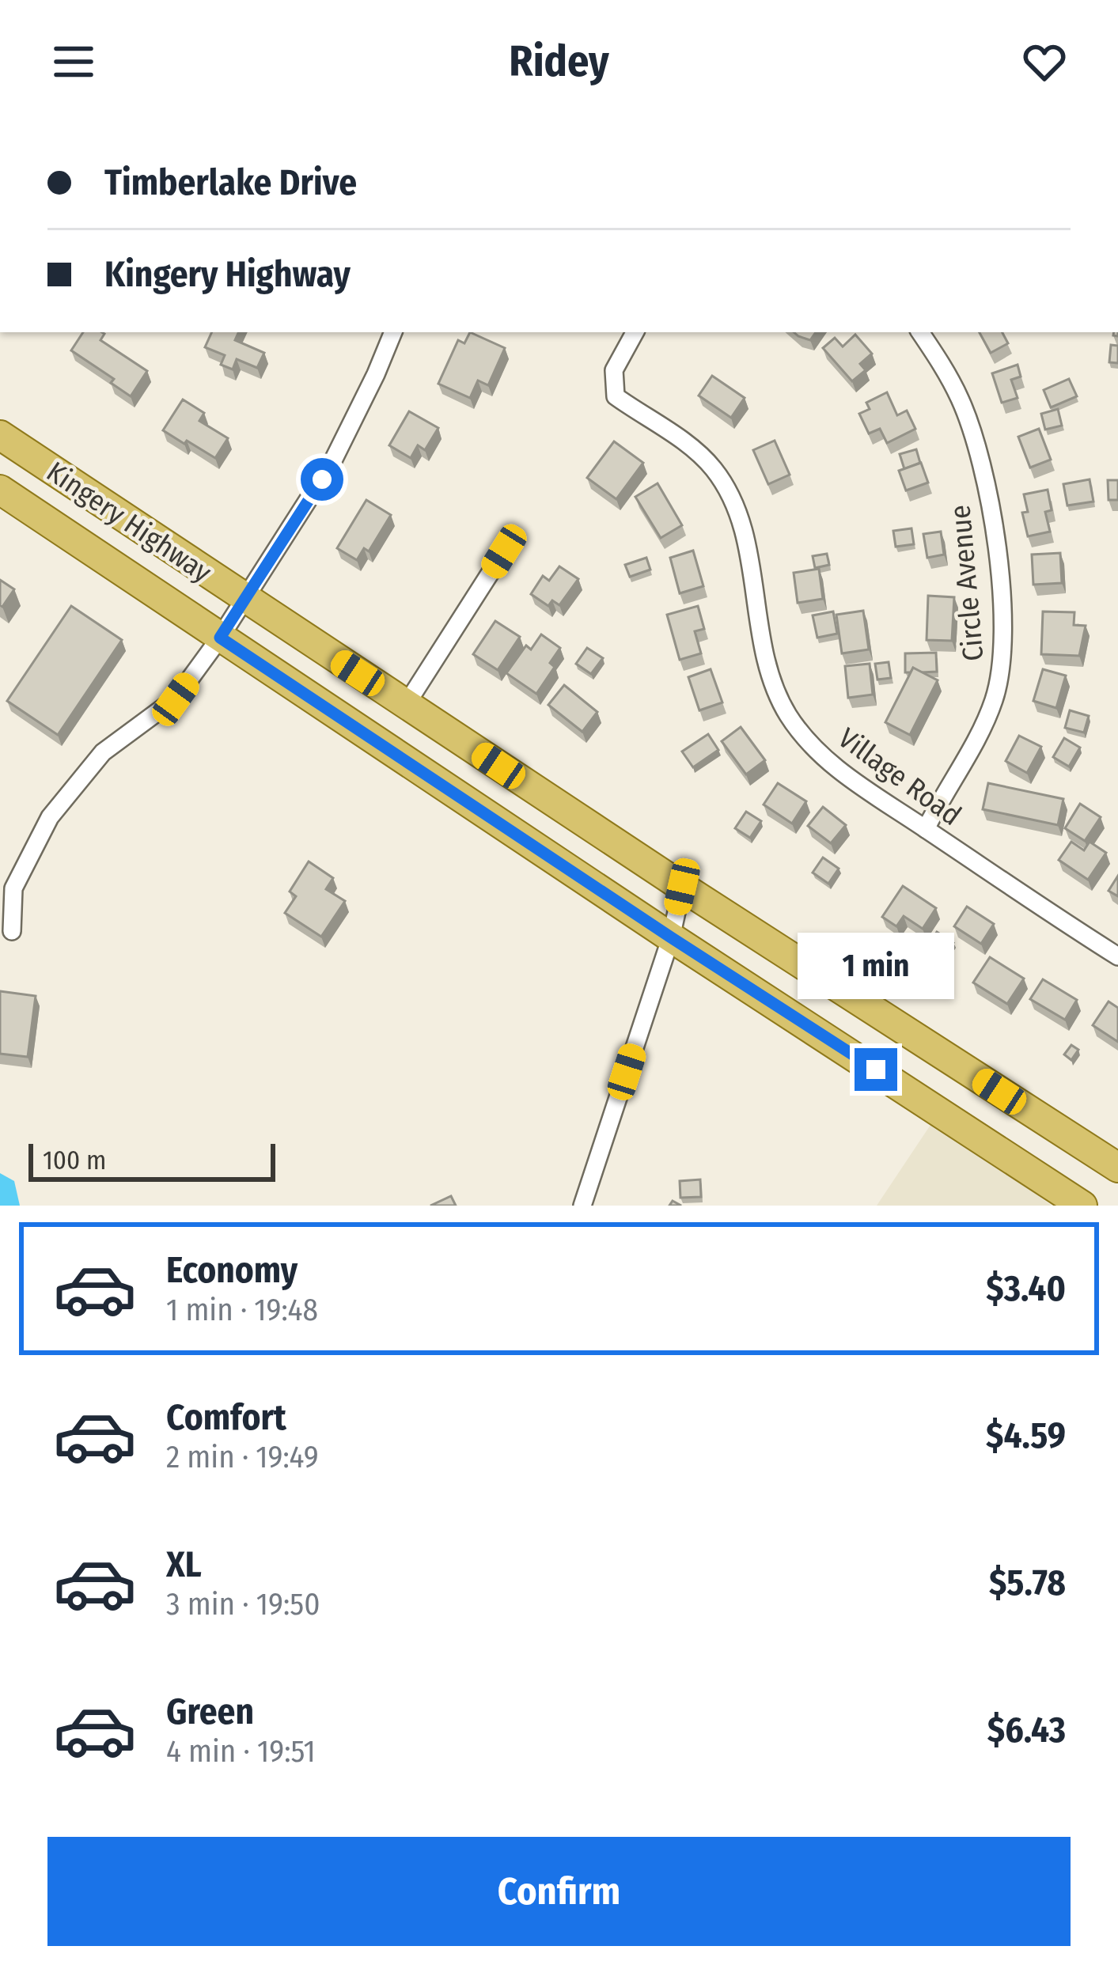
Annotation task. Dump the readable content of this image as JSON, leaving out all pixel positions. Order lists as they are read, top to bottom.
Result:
{
  "streets": {
    "main road": ["Kingery Highway"],
    "street": ["Circle Avenue", "Village Road"]
  },
  "crossings": [
    ["Circle Avenue", "Village Road"]
  ],
  "scale_bar": "100 m",
  "page": {
    "header": "Ridey",
    "banner": ["Timberlake Drive", "Kingery Highway"],
    "bubble": "1 min",
    "scale": "100 m",
    "list": [
      {
        "name": "Economy",
        "note": "1 min · 19:48",
        "value": "$3.40"
      },
      {
        "name": "Comfort",
        "note": "2 min · 19:49",
        "value": "$4.59"
      },
      {
        "name": "XL",
        "note": "3 min · 19:50",
        "value": "$5.78"
      },
      {
        "name": "Green",
        "note": "4 min · 19:51",
        "value": "$6.43"
      }
    ],
    "buttons": "Confirm"
  }
}
